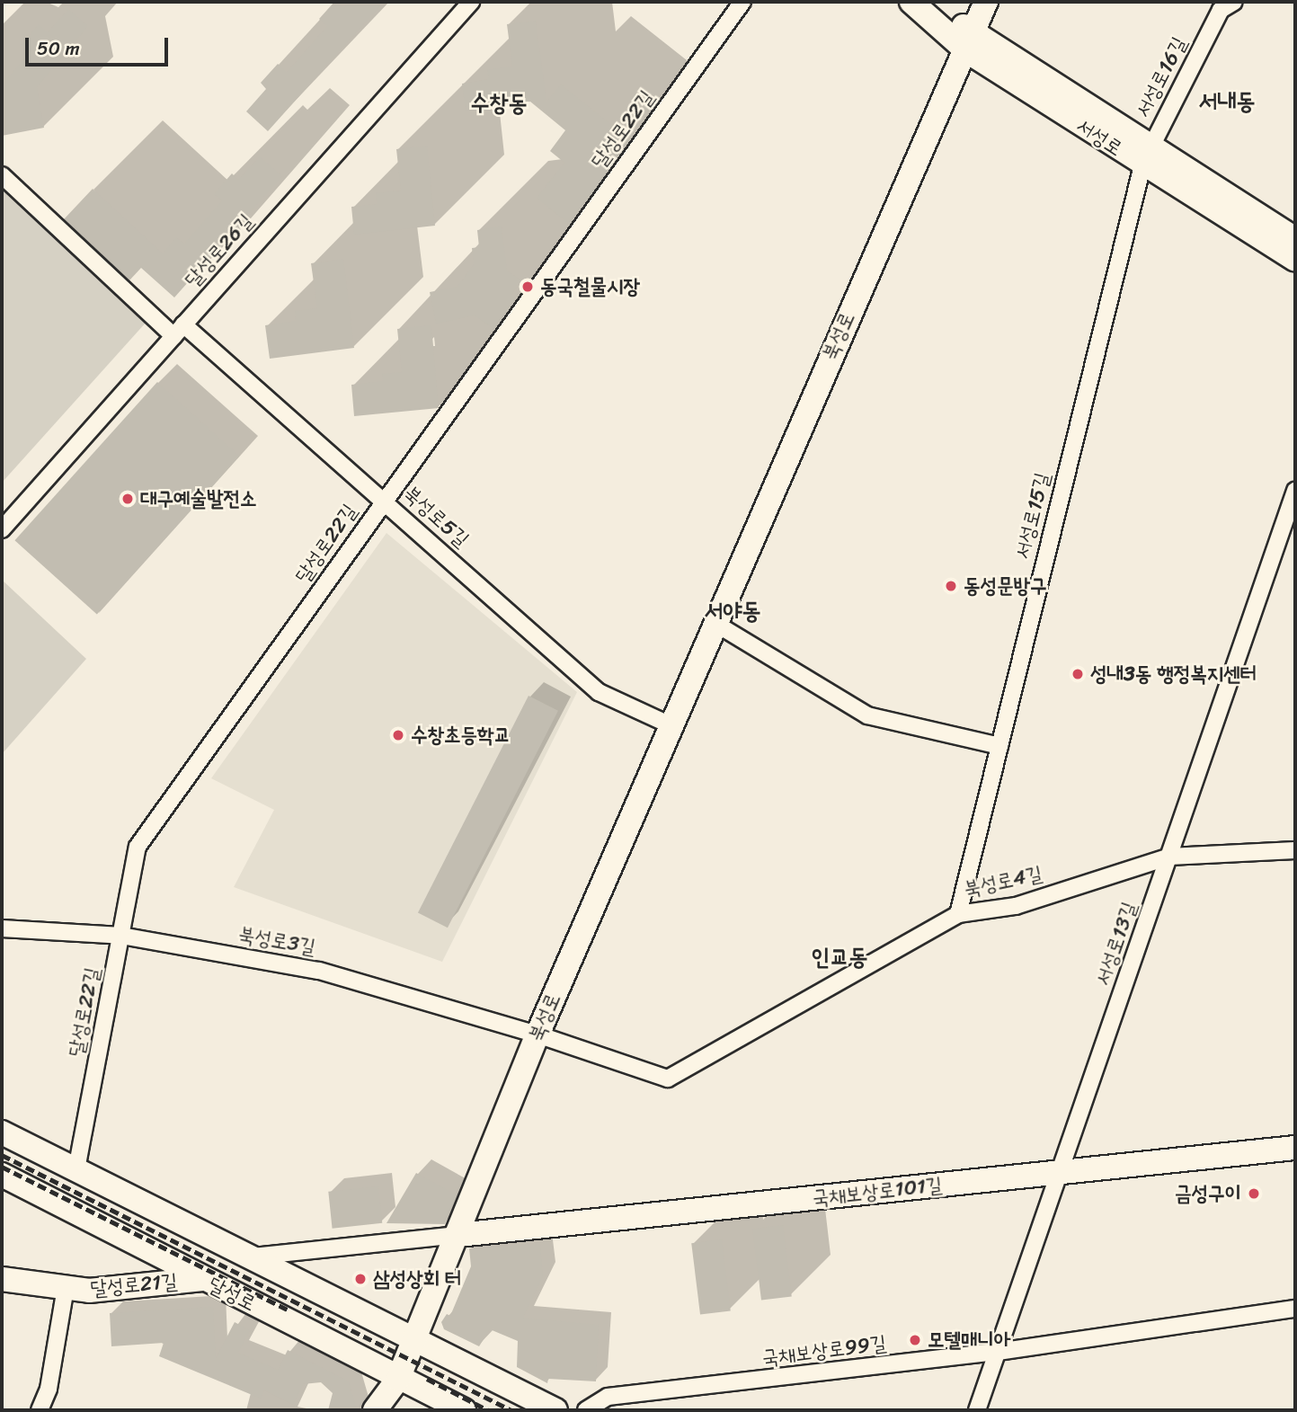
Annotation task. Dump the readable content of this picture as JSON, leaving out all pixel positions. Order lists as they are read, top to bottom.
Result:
{
  "streets": {
    "street": [
      "서성로16길",
      "달성로22길",
      "서성로",
      "달성로26길",
      "북성로",
      "서성로15길",
      "북성로5길",
      "북성로4길",
      "북성로3길",
      "서성로13길",
      "국채보상로101길",
      "달성로21길",
      "달성로",
      "국채보상로99길"
    ]
  },
  "crossings": [
    ["서성로16길", "서성로"],
    ["서성로16길", "서성로15길"],
    ["달성로22길", "북성로5길"],
    ["달성로22길", "북성로3길"],
    ["서성로", "북성로"],
    ["서성로", "서성로15길"],
    ["달성로26길", "북성로5길"],
    ["북성로", "북성로5길"],
    ["북성로", "북성로4길"],
    ["북성로", "북성로3길"],
    ["북성로", "국채보상로101길"],
    ["북성로", "달성로"],
    ["서성로15길", "북성로4길"],
    ["북성로4길", "북성로3길"],
    ["북성로4길", "서성로13길"],
    ["서성로13길", "국채보상로101길"],
    ["서성로13길", "국채보상로99길"],
    ["달성로21길", "달성로"]
  ],
  "districts": [
    "서내동",
    "수창동",
    "서야동",
    "인교동"
  ],
  "places": [
    "동국철물시장",
    "대구예술발전소",
    "동성문방구",
    "성내3동 행정복지센터",
    "수창초등학교",
    "금성구이",
    "삼성상회 터",
    "모텔매니아"
  ],
  "scale_bar": "50 m"
}
